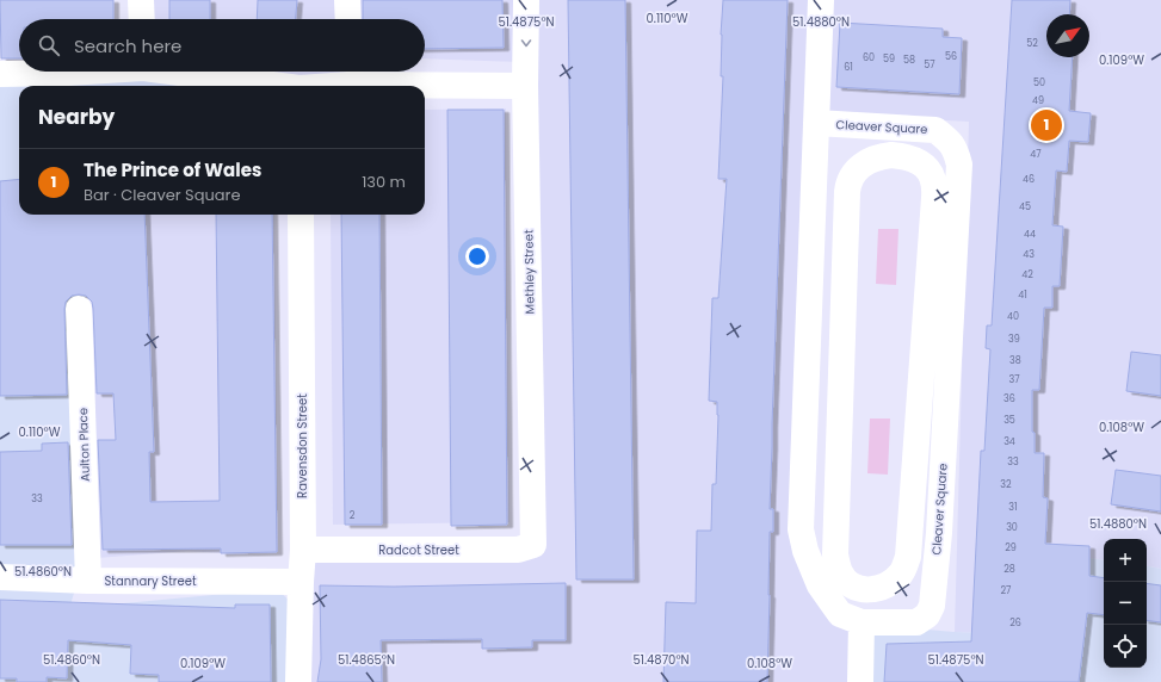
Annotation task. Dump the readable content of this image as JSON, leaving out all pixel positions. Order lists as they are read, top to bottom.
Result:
{
  "streets": {
    "street": [
      "Cleaver Square",
      "Methley Street",
      "Aulton Place",
      "Ravensdon Street",
      "Radcot Street",
      "Stannary Street"
    ]
  },
  "crossings": [
    ["Methley Street", "Radcot Street"],
    ["Aulton Place", "Stannary Street"],
    ["Ravensdon Street", "Radcot Street"],
    ["Ravensdon Street", "Stannary Street"]
  ],
  "house_numbers": [
    "52",
    "56",
    "60",
    "59",
    "58",
    "57",
    "61",
    "50",
    "49",
    "47",
    "46",
    "45",
    "44",
    "43",
    "42",
    "41",
    "40",
    "39",
    "38",
    "37",
    "36",
    "35",
    "34",
    "33",
    "32",
    "33",
    "31",
    "2",
    "30",
    "29",
    "28",
    "27",
    "26"
  ],
  "north": "top right",
  "page": {
    "search": "Search here",
    "heading": "Nearby",
    "pins": "1",
    "list": [
      {
        "mark": "1",
        "name": "The Prince of Wales",
        "note": "Bar · Cleaver Square",
        "value": "130 m"
      }
    ],
    "map_buttons": ["+", "−"]
  },
  "coordinates": [
    "0.110°W",
    "51.4875°N",
    "51.4880°N",
    "0.109°W",
    "0.108°W",
    "51.4860°N",
    "51.4865°N",
    "51.4870°N"
  ]
}
